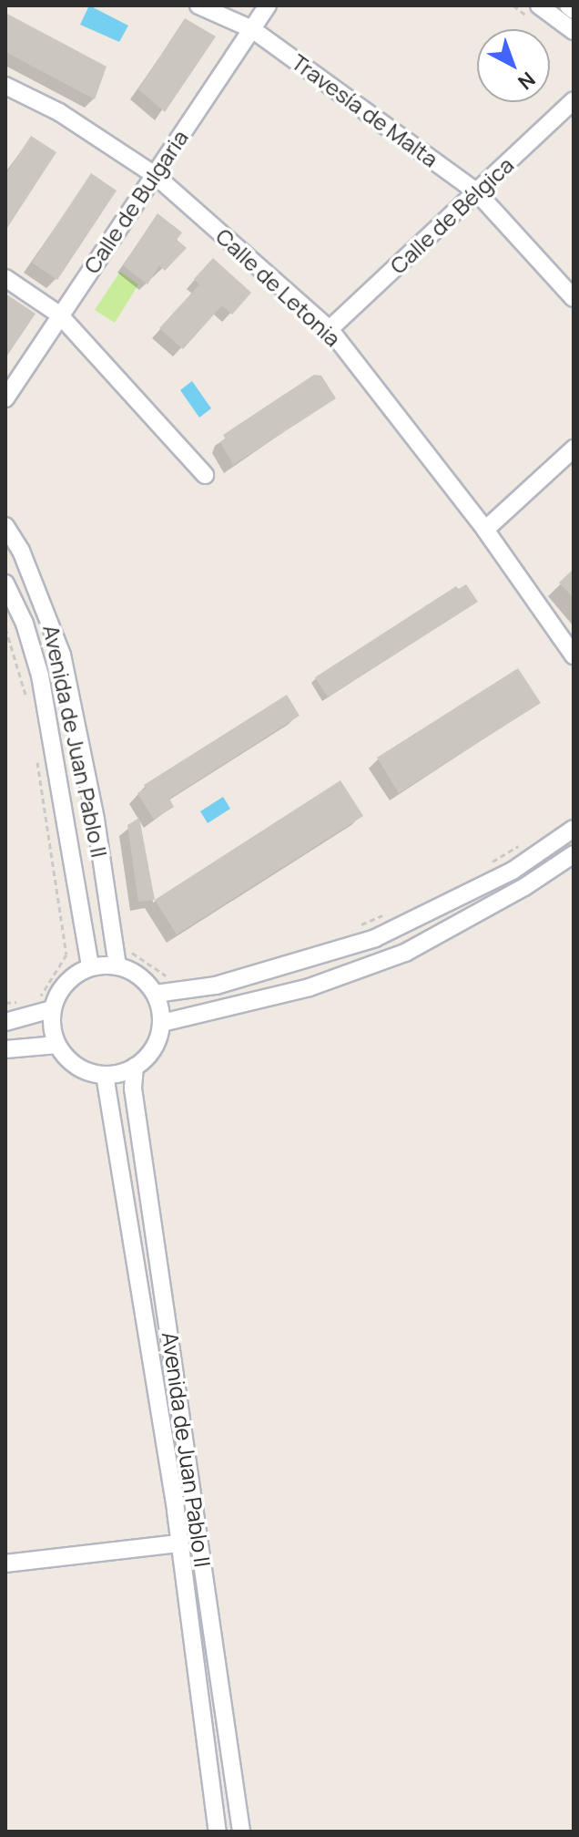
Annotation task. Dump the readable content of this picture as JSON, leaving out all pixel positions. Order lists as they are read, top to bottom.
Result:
{
  "streets": {
    "street": [
      "Travesía de Malta",
      "Calle de Bulgaria",
      "Calle de Bélgica",
      "Calle de Letonia",
      "Avenida de Juan Pablo II"
    ]
  },
  "crossings": [
    ["Travesía de Malta", "Calle de Bulgaria"],
    ["Travesía de Malta", "Calle de Bélgica"],
    ["Calle de Bulgaria", "Calle de Letonia"],
    ["Calle de Bélgica", "Calle de Letonia"]
  ],
  "north": "bottom right"
}
